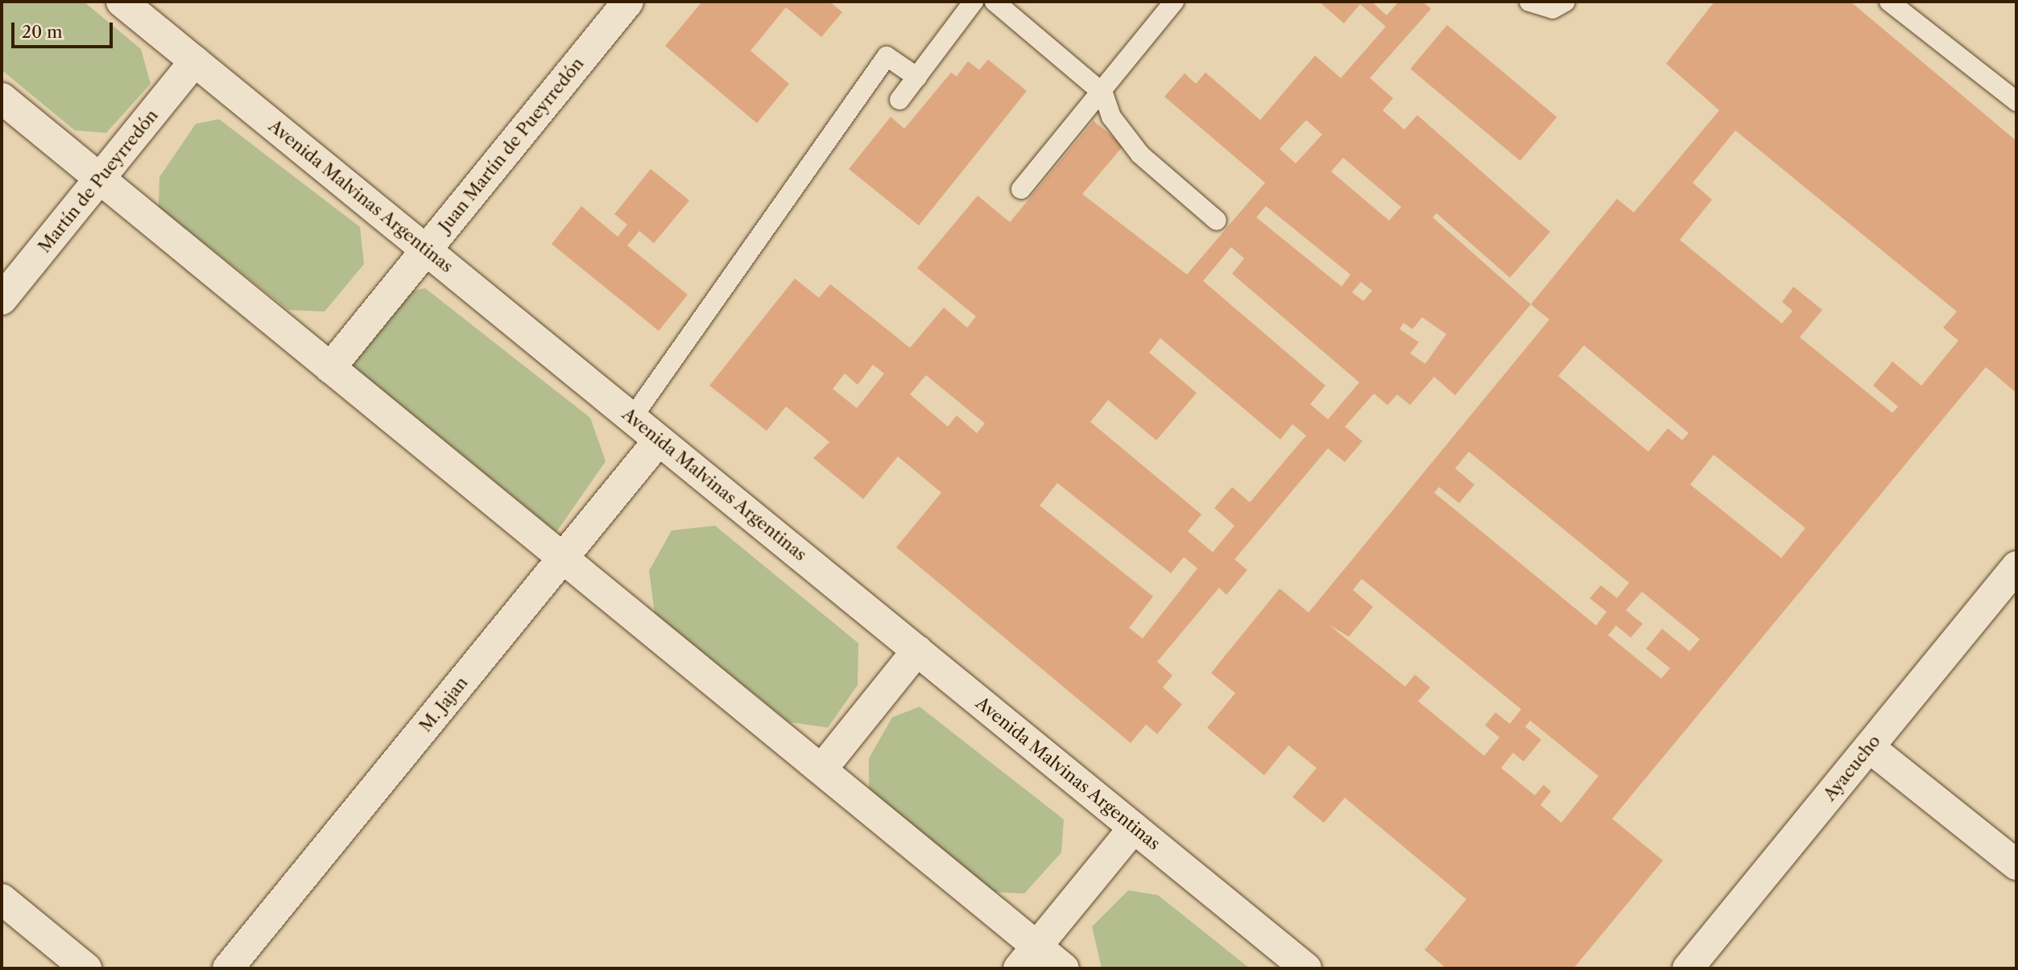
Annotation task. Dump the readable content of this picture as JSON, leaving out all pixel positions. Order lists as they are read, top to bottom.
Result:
{
  "streets": {
    "main road": [
      "Juan Martín de Pueyrredón",
      "Martín de Pueyrredón",
      "Avenida Malvinas Argentinas",
      "M. Jajan",
      "Ayacucho"
    ]
  },
  "crossings": [
    ["Juan Martín de Pueyrredón", "Avenida Malvinas Argentinas"],
    ["Martín de Pueyrredón", "Avenida Malvinas Argentinas"],
    ["Avenida Malvinas Argentinas", "M. Jajan"]
  ],
  "scale_bar": "20 m"
}
